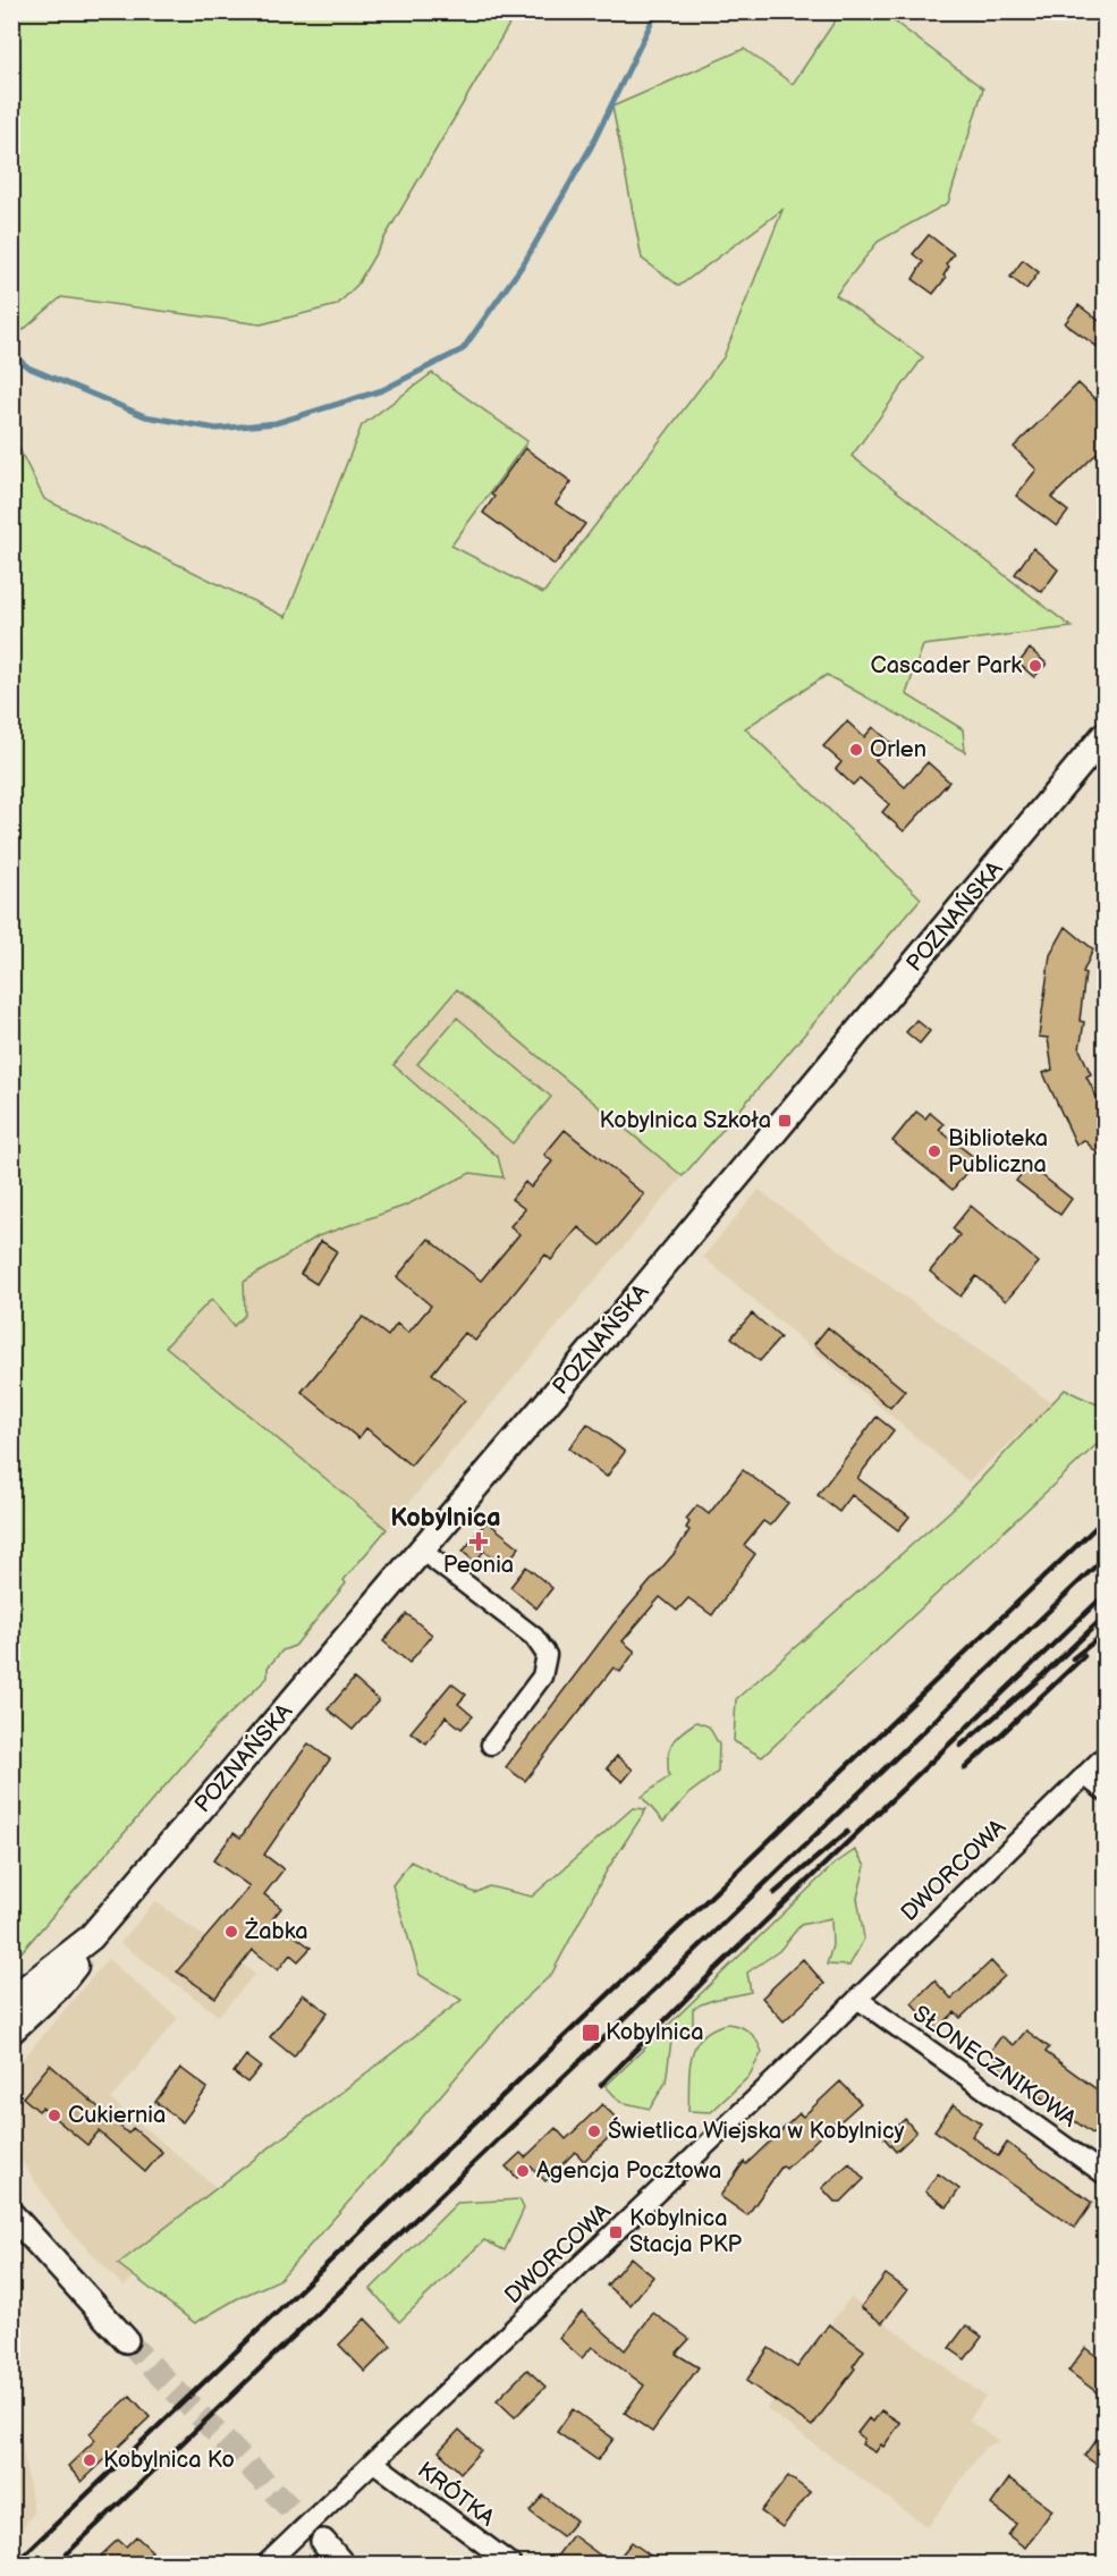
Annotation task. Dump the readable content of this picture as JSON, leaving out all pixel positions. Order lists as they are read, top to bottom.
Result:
{
  "streets": {
    "main road": ["POZNAŃSKA"],
    "street": ["DWORCOWA", "SŁONECZNIKOWA", "KRÓTKA"]
  },
  "crossings": [
    ["DWORCOWA", "SŁONECZNIKOWA"],
    ["DWORCOWA", "KRÓTKA"]
  ],
  "districts": ["Kobylnica"],
  "places": {
    "other": [
      "Cascader Park",
      "Orlen",
      "Biblioteka Publiczna",
      "Żabka",
      "Cukiernia",
      "Świetlica Wiejska w Kobylnicy",
      "Agencja Pocztowa",
      "Kobylnica Ko"
    ],
    "transit": ["Kobylnica Szkoła", "Kobylnica", "Kobylnica Stacja PKP"],
    "health": ["Peonia"]
  }
}
